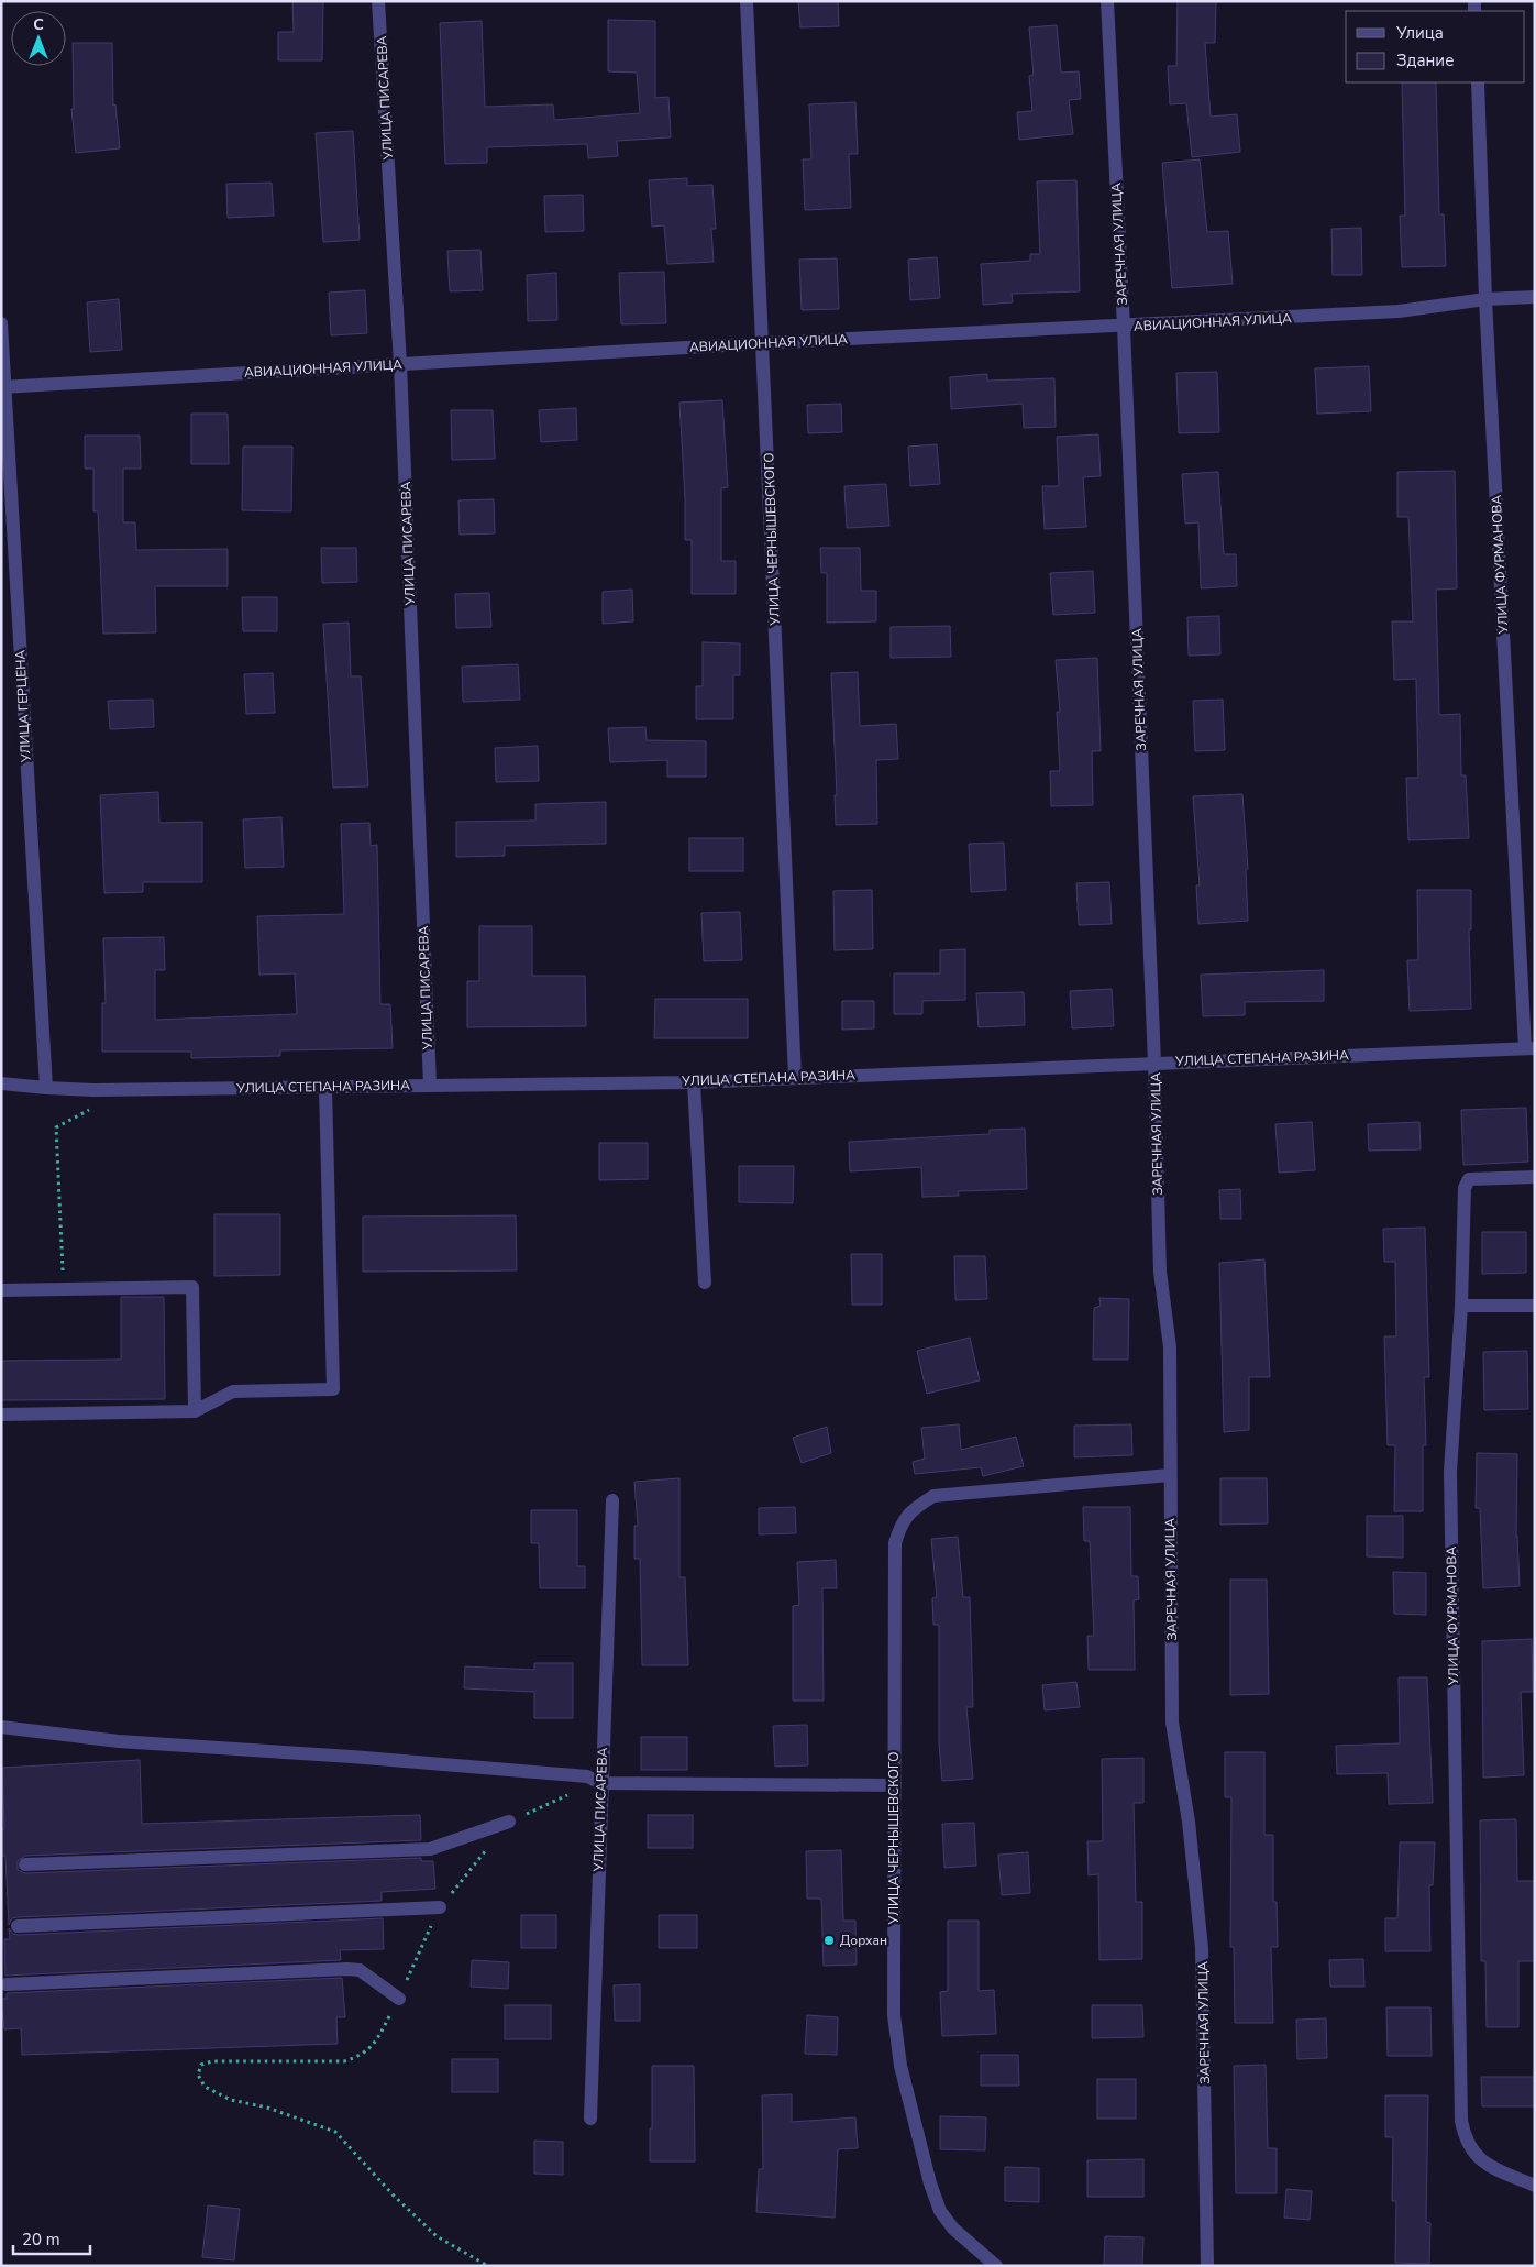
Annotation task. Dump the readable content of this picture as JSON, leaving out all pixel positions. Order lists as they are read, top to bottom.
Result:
{
  "streets": {
    "street": [
      "УЛИЦА ПИСАРЕВА",
      "ЗАРЕЧНАЯ УЛИЦА",
      "АВИАЦИОННАЯ УЛИЦА",
      "УЛИЦА ЧЕРНЫШЕВСКОГО",
      "УЛИЦА ФУРМАНОВА",
      "УЛИЦА ГЕРЦЕНА",
      "УЛИЦА СТЕПАНА РАЗИНА"
    ]
  },
  "crossings": [
    ["УЛИЦА ПИСАРЕВА", "АВИАЦИОННАЯ УЛИЦА"],
    ["УЛИЦА ПИСАРЕВА", "УЛИЦА СТЕПАНА РАЗИНА"],
    ["ЗАРЕЧНАЯ УЛИЦА", "АВИАЦИОННАЯ УЛИЦА"],
    ["ЗАРЕЧНАЯ УЛИЦА", "УЛИЦА ЧЕРНЫШЕВСКОГО"],
    ["ЗАРЕЧНАЯ УЛИЦА", "УЛИЦА СТЕПАНА РАЗИНА"],
    ["АВИАЦИОННАЯ УЛИЦА", "УЛИЦА ЧЕРНЫШЕВСКОГО"],
    ["АВИАЦИОННАЯ УЛИЦА", "УЛИЦА ФУРМАНОВА"],
    ["АВИАЦИОННАЯ УЛИЦА", "УЛИЦА ГЕРЦЕНА"],
    ["УЛИЦА ЧЕРНЫШЕВСКОГО", "УЛИЦА СТЕПАНА РАЗИНА"],
    ["УЛИЦА ФУРМАНОВА", "УЛИЦА СТЕПАНА РАЗИНА"],
    ["УЛИЦА ГЕРЦЕНА", "УЛИЦА СТЕПАНА РАЗИНА"]
  ],
  "places": ["Дорхан"],
  "legend": ["Улица", "Здание"],
  "scale_bar": "20 m",
  "north": "top"
}
